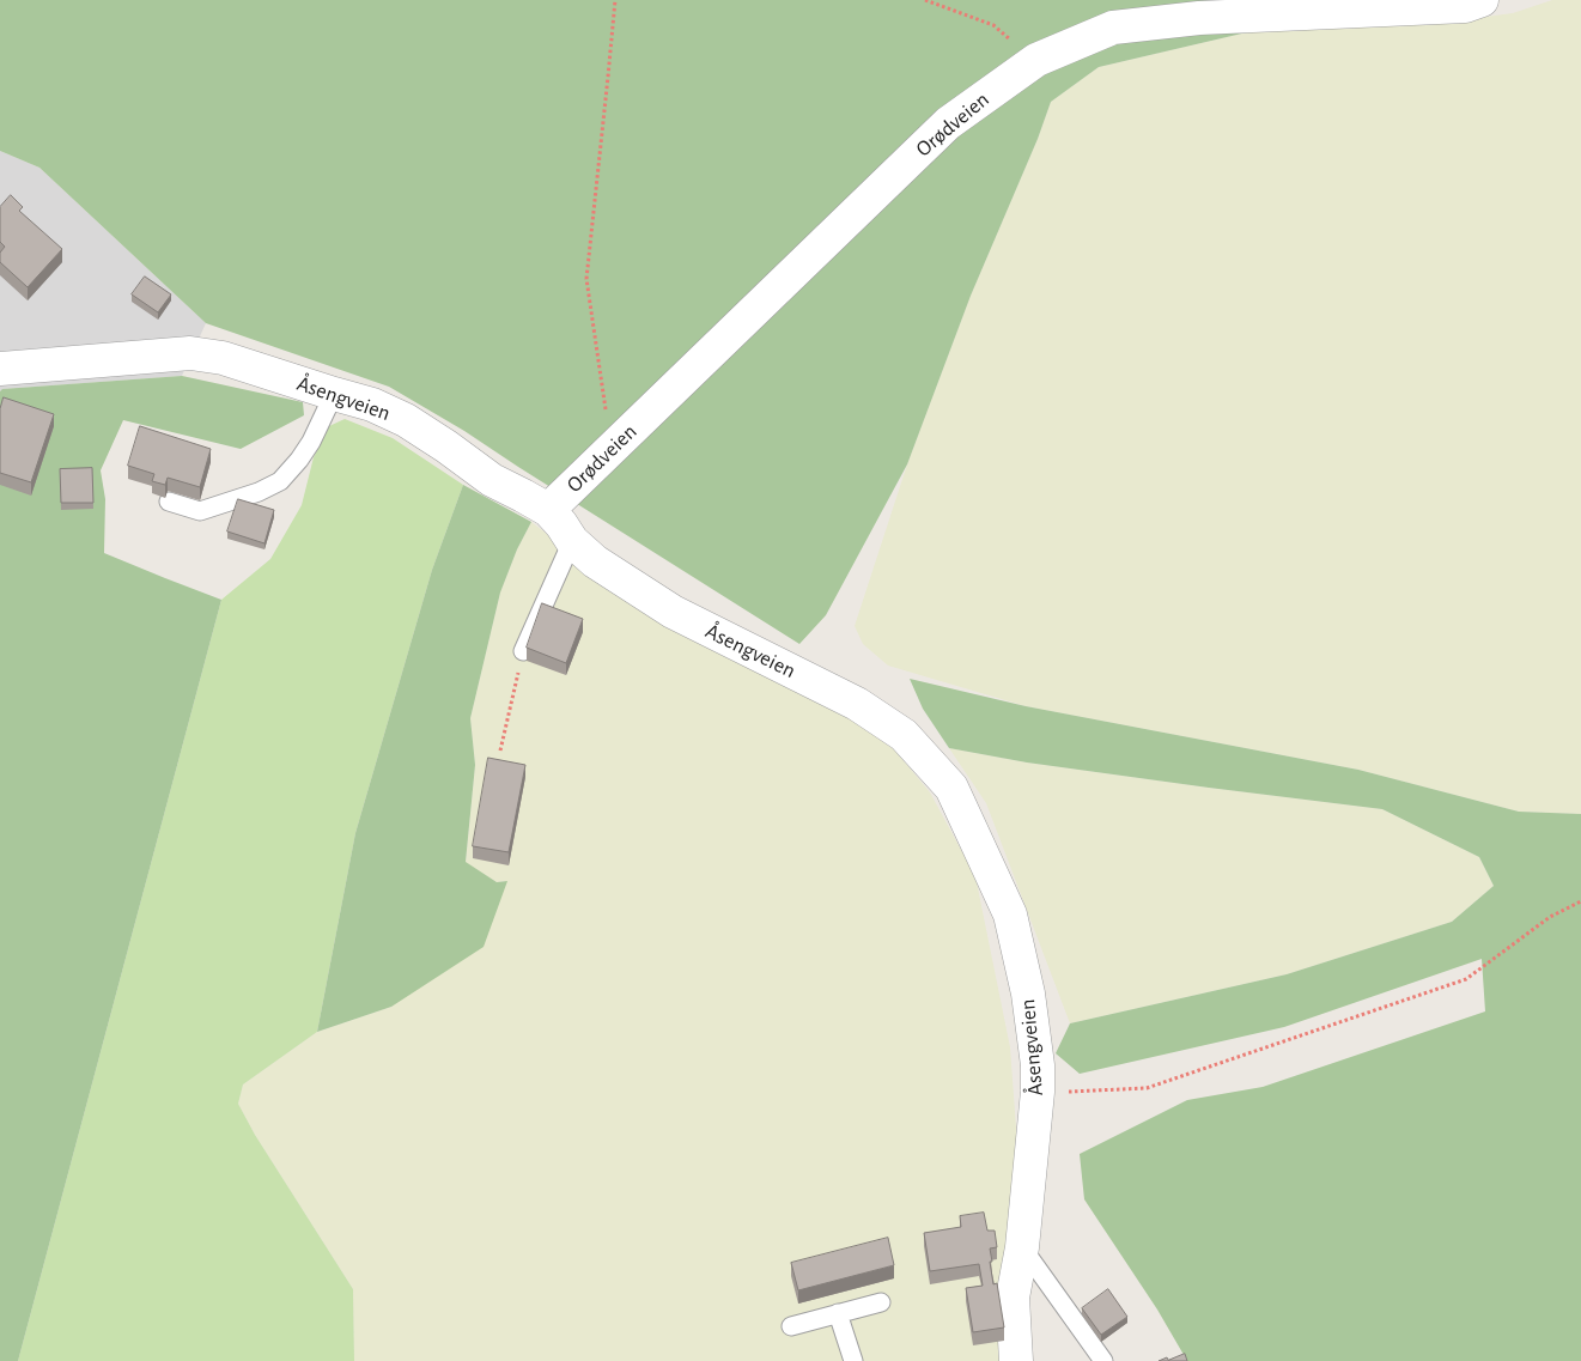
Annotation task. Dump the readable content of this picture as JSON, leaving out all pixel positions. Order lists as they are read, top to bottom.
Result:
{
  "streets": {
    "street": ["Orødveien", "Åsengveien"]
  },
  "crossings": [
    ["Orødveien", "Åsengveien"]
  ]
}
